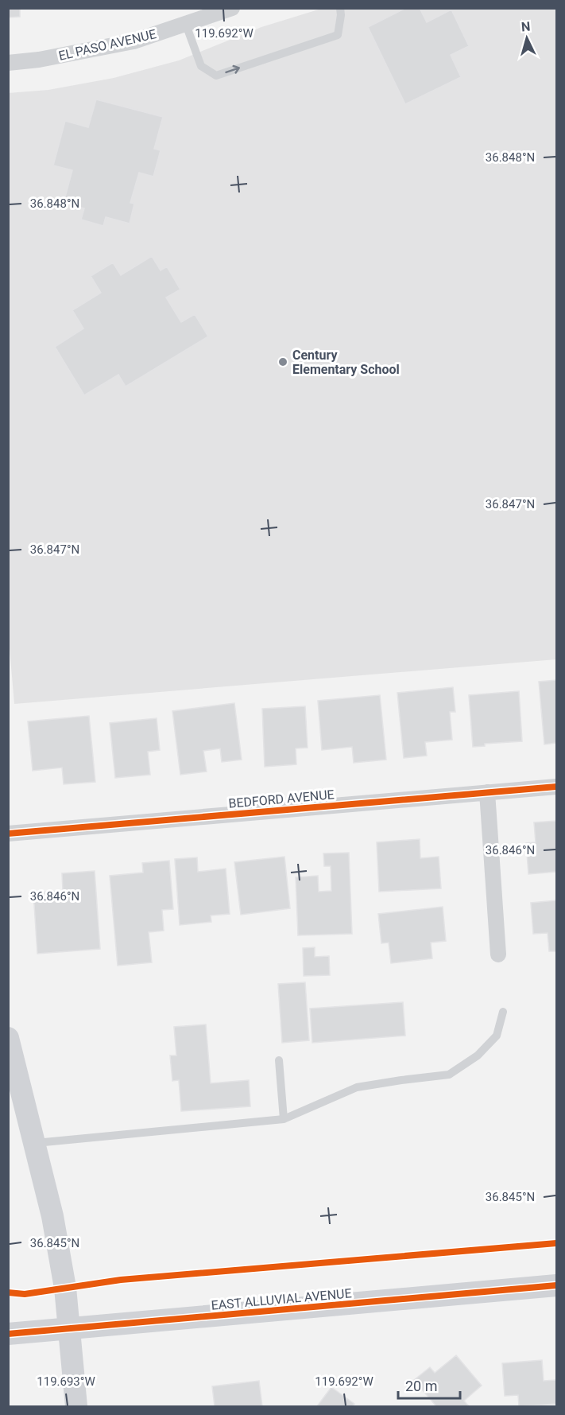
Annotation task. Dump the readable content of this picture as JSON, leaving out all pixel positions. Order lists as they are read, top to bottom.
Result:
{
  "streets": {
    "street": ["EL PASO AVENUE", "BEDFORD AVENUE", "EAST ALLUVIAL AVENUE"]
  },
  "places": ["Century Elementary School"],
  "scale_bar": "20 m",
  "north": "top",
  "coordinates": [
    "119.692°W",
    "36.848°N",
    "36.847°N",
    "36.846°N",
    "36.845°N",
    "119.693°W"
  ]
}
